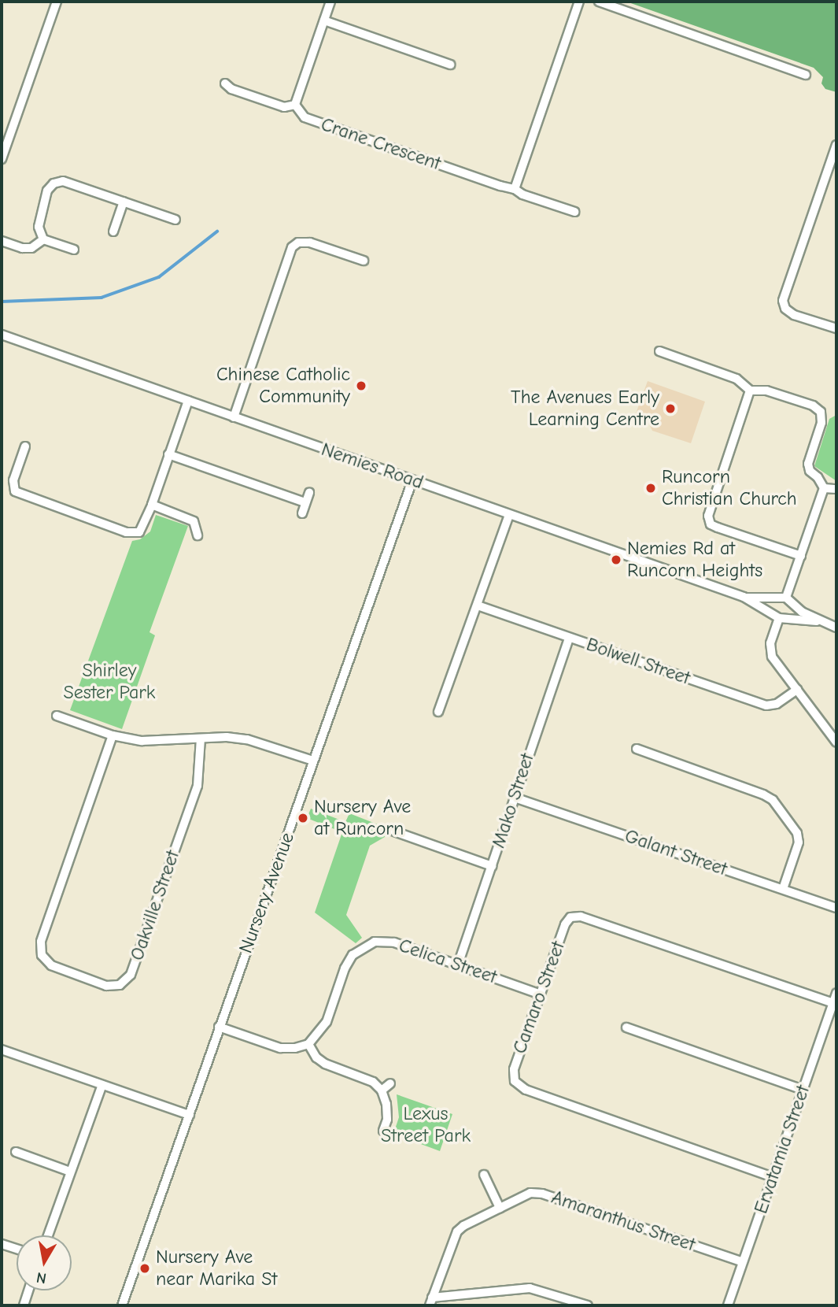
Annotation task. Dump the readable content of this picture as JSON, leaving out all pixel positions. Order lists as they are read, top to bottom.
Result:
{
  "streets": {
    "street": [
      "Crane Crescent",
      "Nemies Road",
      "Bolwell Street",
      "Mako Street",
      "Galant Street",
      "Nursery Avenue",
      "Oakville Street",
      "Celica Street",
      "Camaro Street",
      "Ervatamia Street",
      "Amaranthus Street"
    ]
  },
  "crossings": [
    ["Nemies Road", "Nursery Avenue"],
    ["Bolwell Street", "Mako Street"],
    ["Mako Street", "Galant Street"],
    ["Mako Street", "Celica Street"],
    ["Celica Street", "Camaro Street"],
    ["Camaro Street", "Ervatamia Street"],
    ["Ervatamia Street", "Amaranthus Street"]
  ],
  "parks": ["Shirley Sester Park", "Lexus Street Park"],
  "places": [
    "Chinese Catholic Community",
    "The Avenues Early Learning Centre",
    "Runcorn Christian Church",
    "Nemies Rd at Runcorn Heights",
    "Nursery Ave at Runcorn",
    "Nursery Ave near Marika St"
  ],
  "north": "bottom"
}
